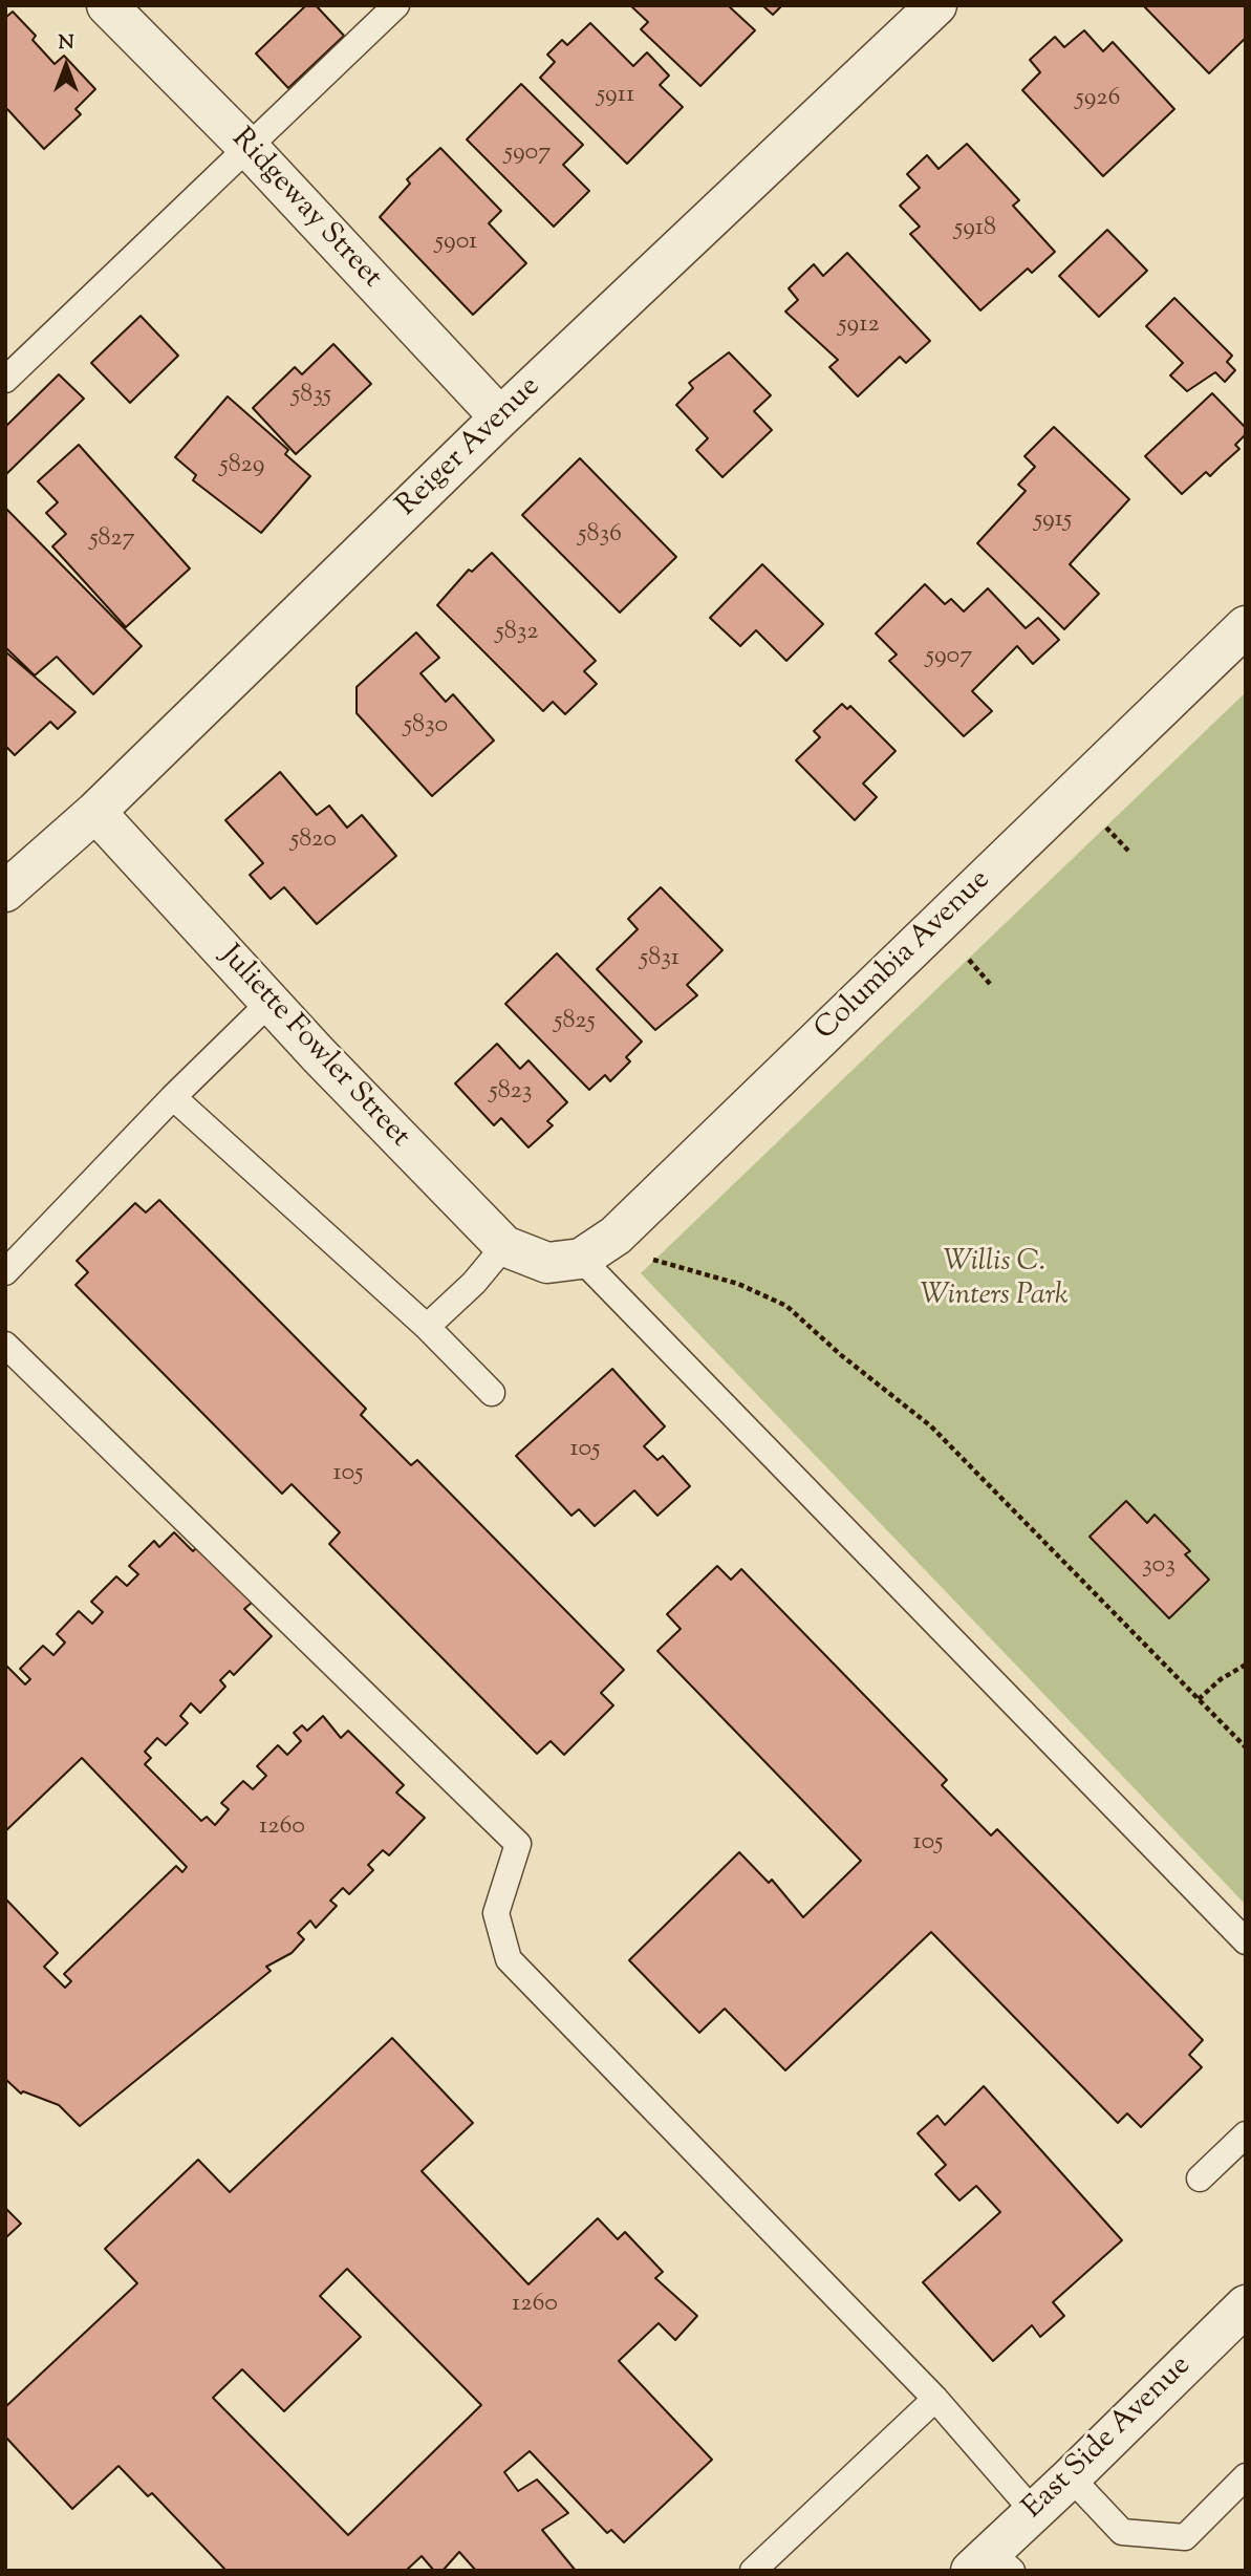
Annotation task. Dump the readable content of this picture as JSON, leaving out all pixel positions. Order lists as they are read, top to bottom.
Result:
{
  "streets": {
    "street": [
      "Ridgeway Street",
      "Reiger Avenue",
      "Columbia Avenue",
      "Juliette Fowler Street",
      "East Side Avenue"
    ]
  },
  "crossings": [
    ["Ridgeway Street", "Reiger Avenue"],
    ["Reiger Avenue", "Juliette Fowler Street"],
    ["Columbia Avenue", "Juliette Fowler Street"]
  ],
  "parks": ["Willis C. Winters Park"],
  "house_numbers": [
    "5911",
    "5926",
    "5907",
    "5918",
    "5901",
    "5912",
    "5835",
    "5829",
    "5915",
    "5836",
    "5827",
    "5832",
    "5907",
    "5830",
    "5820",
    "5831",
    "5825",
    "5823",
    "105",
    "105",
    "303",
    "1260",
    "105",
    "1260"
  ],
  "north": "top"
}
